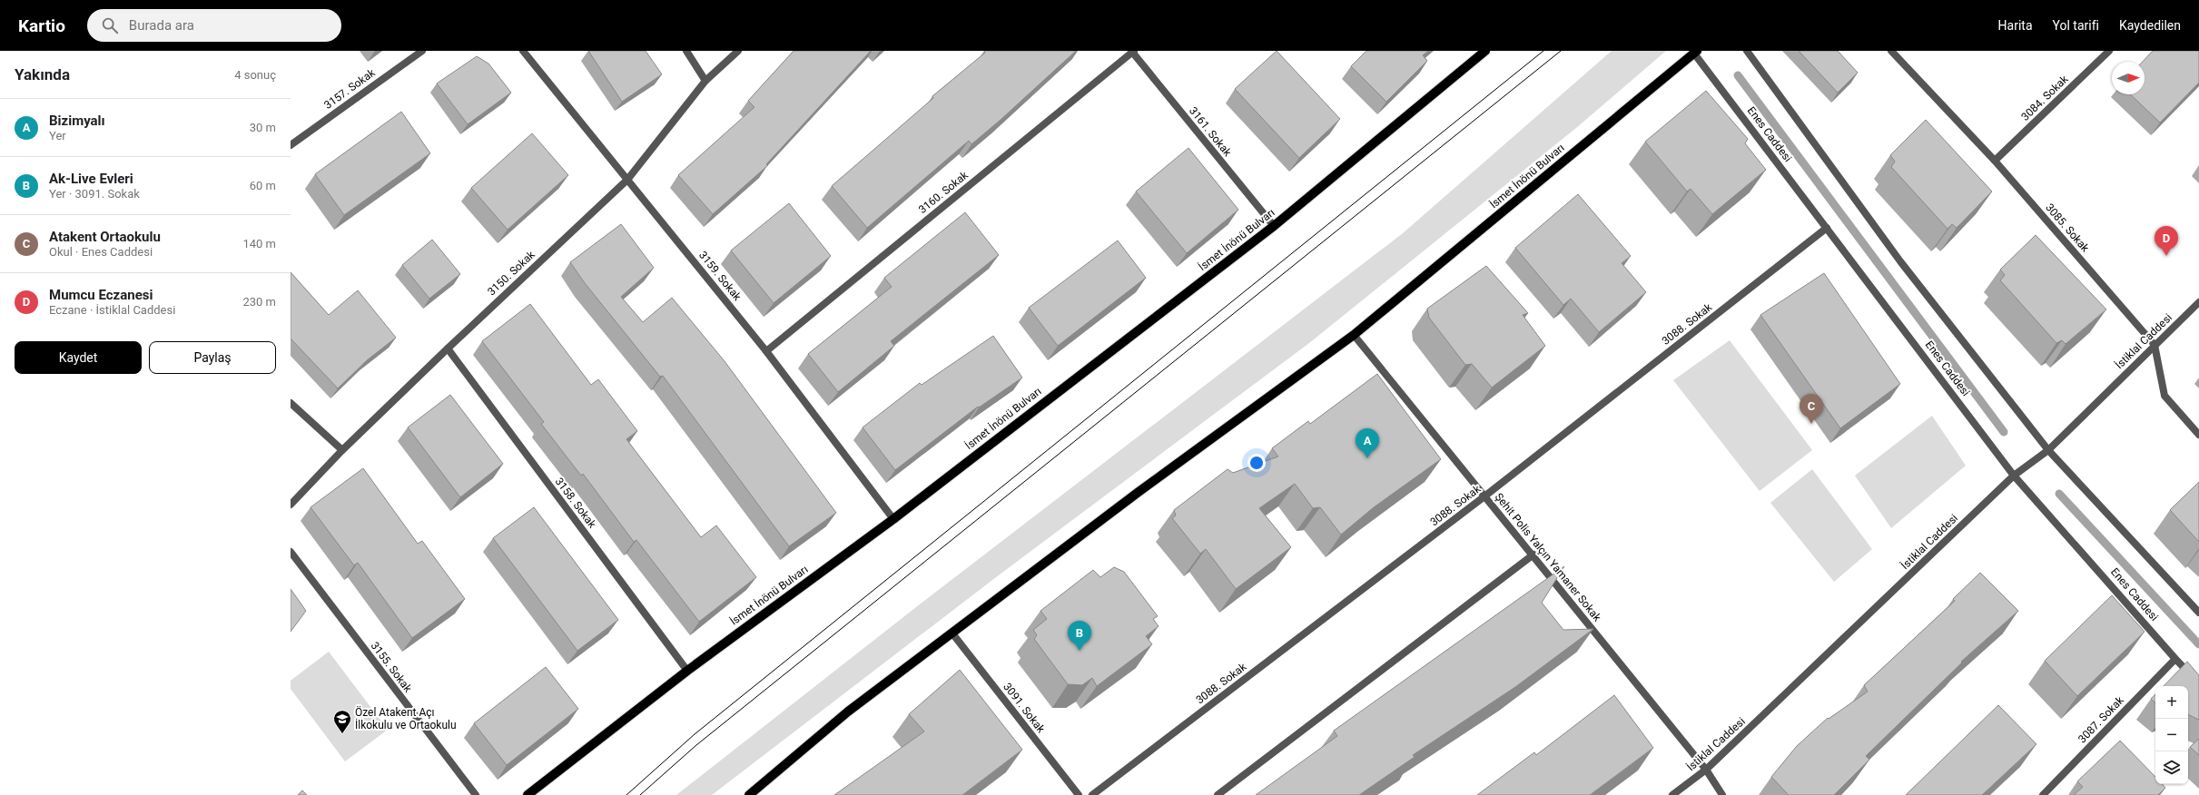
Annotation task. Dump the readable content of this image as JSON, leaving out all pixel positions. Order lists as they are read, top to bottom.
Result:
{
  "streets": {
    "main road": ["İsmet İnönü Bulvarı"],
    "street": [
      "3157. Sokak",
      "3084. Sokak",
      "3161. Sokak",
      "Enes Caddesi",
      "3160. Sokak",
      "3085. Sokak",
      "3150. Sokak",
      "3159. Sokak",
      "3088. Sokak",
      "İstiklal Caddesi",
      "3158. Sokak",
      "Şehit Polis Yalçın Yamaner Sokak",
      "3155. Sokak",
      "3091. Sokak",
      "3087. Sokak"
    ]
  },
  "crossings": [
    ["3084. Sokak", "3085. Sokak"],
    ["3161. Sokak", "İsmet İnönü Bulvarı"],
    ["3161. Sokak", "3160. Sokak"],
    ["Enes Caddesi", "İsmet İnönü Bulvarı"],
    ["Enes Caddesi", "3088. Sokak"],
    ["Enes Caddesi", "İstiklal Caddesi"],
    ["Enes Caddesi", "3087. Sokak"],
    ["İsmet İnönü Bulvarı", "3159. Sokak"],
    ["İsmet İnönü Bulvarı", "3158. Sokak"],
    ["İsmet İnönü Bulvarı", "Şehit Polis Yalçın Yamaner Sokak"],
    ["İsmet İnönü Bulvarı", "3091. Sokak"],
    ["3160. Sokak", "3159. Sokak"],
    ["3085. Sokak", "İstiklal Caddesi"],
    ["3150. Sokak", "3159. Sokak"],
    ["3150. Sokak", "3158. Sokak"],
    ["3088. Sokak", "Şehit Polis Yalçın Yamaner Sokak"],
    ["İstiklal Caddesi", "Şehit Polis Yalçın Yamaner Sokak"]
  ],
  "places": {
    "school or university": ["Özel Atakent Açı İlkokulu ve Ortaokulu"]
  },
  "north": "right",
  "page": {
    "header": "Kartio",
    "search": "Burada ara",
    "nav": ["Harita", "Yol tarifi", "Kaydedilen"],
    "heading": ["Yakında", "4 sonuç"],
    "list": [
      {
        "mark": "A",
        "name": "Bizimyalı",
        "note": "Yer",
        "value": "30 m"
      },
      {
        "mark": "B",
        "name": "Ak-Live Evleri",
        "note": "Yer · 3091. Sokak",
        "value": "60 m"
      },
      {
        "mark": "C",
        "name": "Atakent Ortaokulu",
        "note": "Okul · Enes Caddesi",
        "value": "140 m"
      },
      {
        "mark": "D",
        "name": "Mumcu Eczanesi",
        "note": "Eczane · İstiklal Caddesi",
        "value": "230 m"
      }
    ],
    "pins": [
      "D",
      "C",
      "A",
      "B"
    ],
    "buttons": ["Kaydet", "Paylaş"],
    "map_buttons": ["+", "−"]
  }
}
